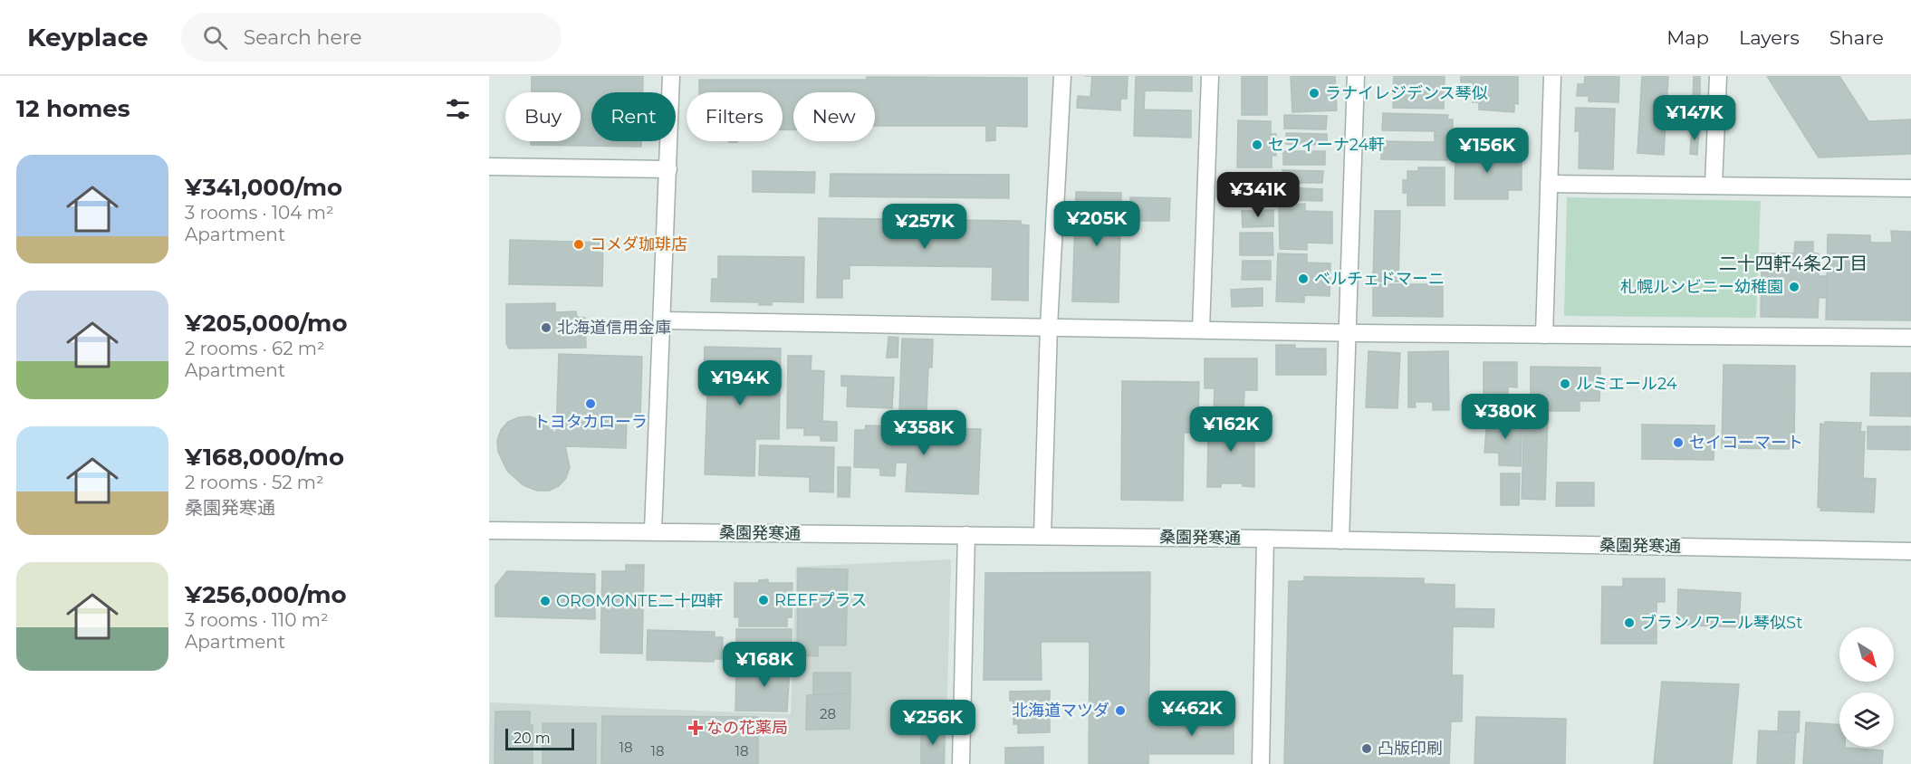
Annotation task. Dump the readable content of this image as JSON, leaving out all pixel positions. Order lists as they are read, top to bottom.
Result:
{
  "streets": {
    "street": ["桑園発寒通"]
  },
  "districts": ["二十四軒4条2丁目"],
  "places": {
    "other": [
      "ラナイレジデンス琴似",
      "セフィーナ24軒",
      "コメダ珈琲店",
      "ベルチェドマーニ",
      "札幌ルンビニー幼稚園",
      "北海道信用金庫",
      "ルミエール24",
      "トヨタカローラ",
      "セイコーマート",
      "REEFプラス",
      "OROMONTE二十四軒",
      "ブランノワール琴似St",
      "北海道マツダ",
      "凸版印刷"
    ],
    "health": ["なの花薬局"]
  },
  "house_numbers": [
    "28",
    "18",
    "18",
    "18"
  ],
  "scale_bar": "20 m",
  "north": "bottom right",
  "page": {
    "header": "Keyplace",
    "search": "Search here",
    "nav": ["Map", "Layers", "Share"],
    "heading": "12 homes",
    "chip": [
      "Buy",
      "Rent",
      "Filters",
      "New"
    ],
    "price": [
      "¥147K",
      "¥156K",
      "¥341K",
      "¥205K",
      "¥257K",
      "¥194K",
      "¥380K",
      "¥162K",
      "¥358K",
      "¥168K",
      "¥462K",
      "¥256K"
    ],
    "list": [
      {
        "name": "¥341,000/mo",
        "note": "3 rooms · 104 m² · Apartment"
      },
      {
        "name": "¥205,000/mo",
        "note": "2 rooms · 62 m² · Apartment"
      },
      {
        "name": "¥168,000/mo",
        "note": "2 rooms · 52 m² · 桑園発寒通"
      },
      {
        "name": "¥256,000/mo",
        "note": "3 rooms · 110 m² · Apartment"
      }
    ],
    "scale": "20 m"
  }
}
